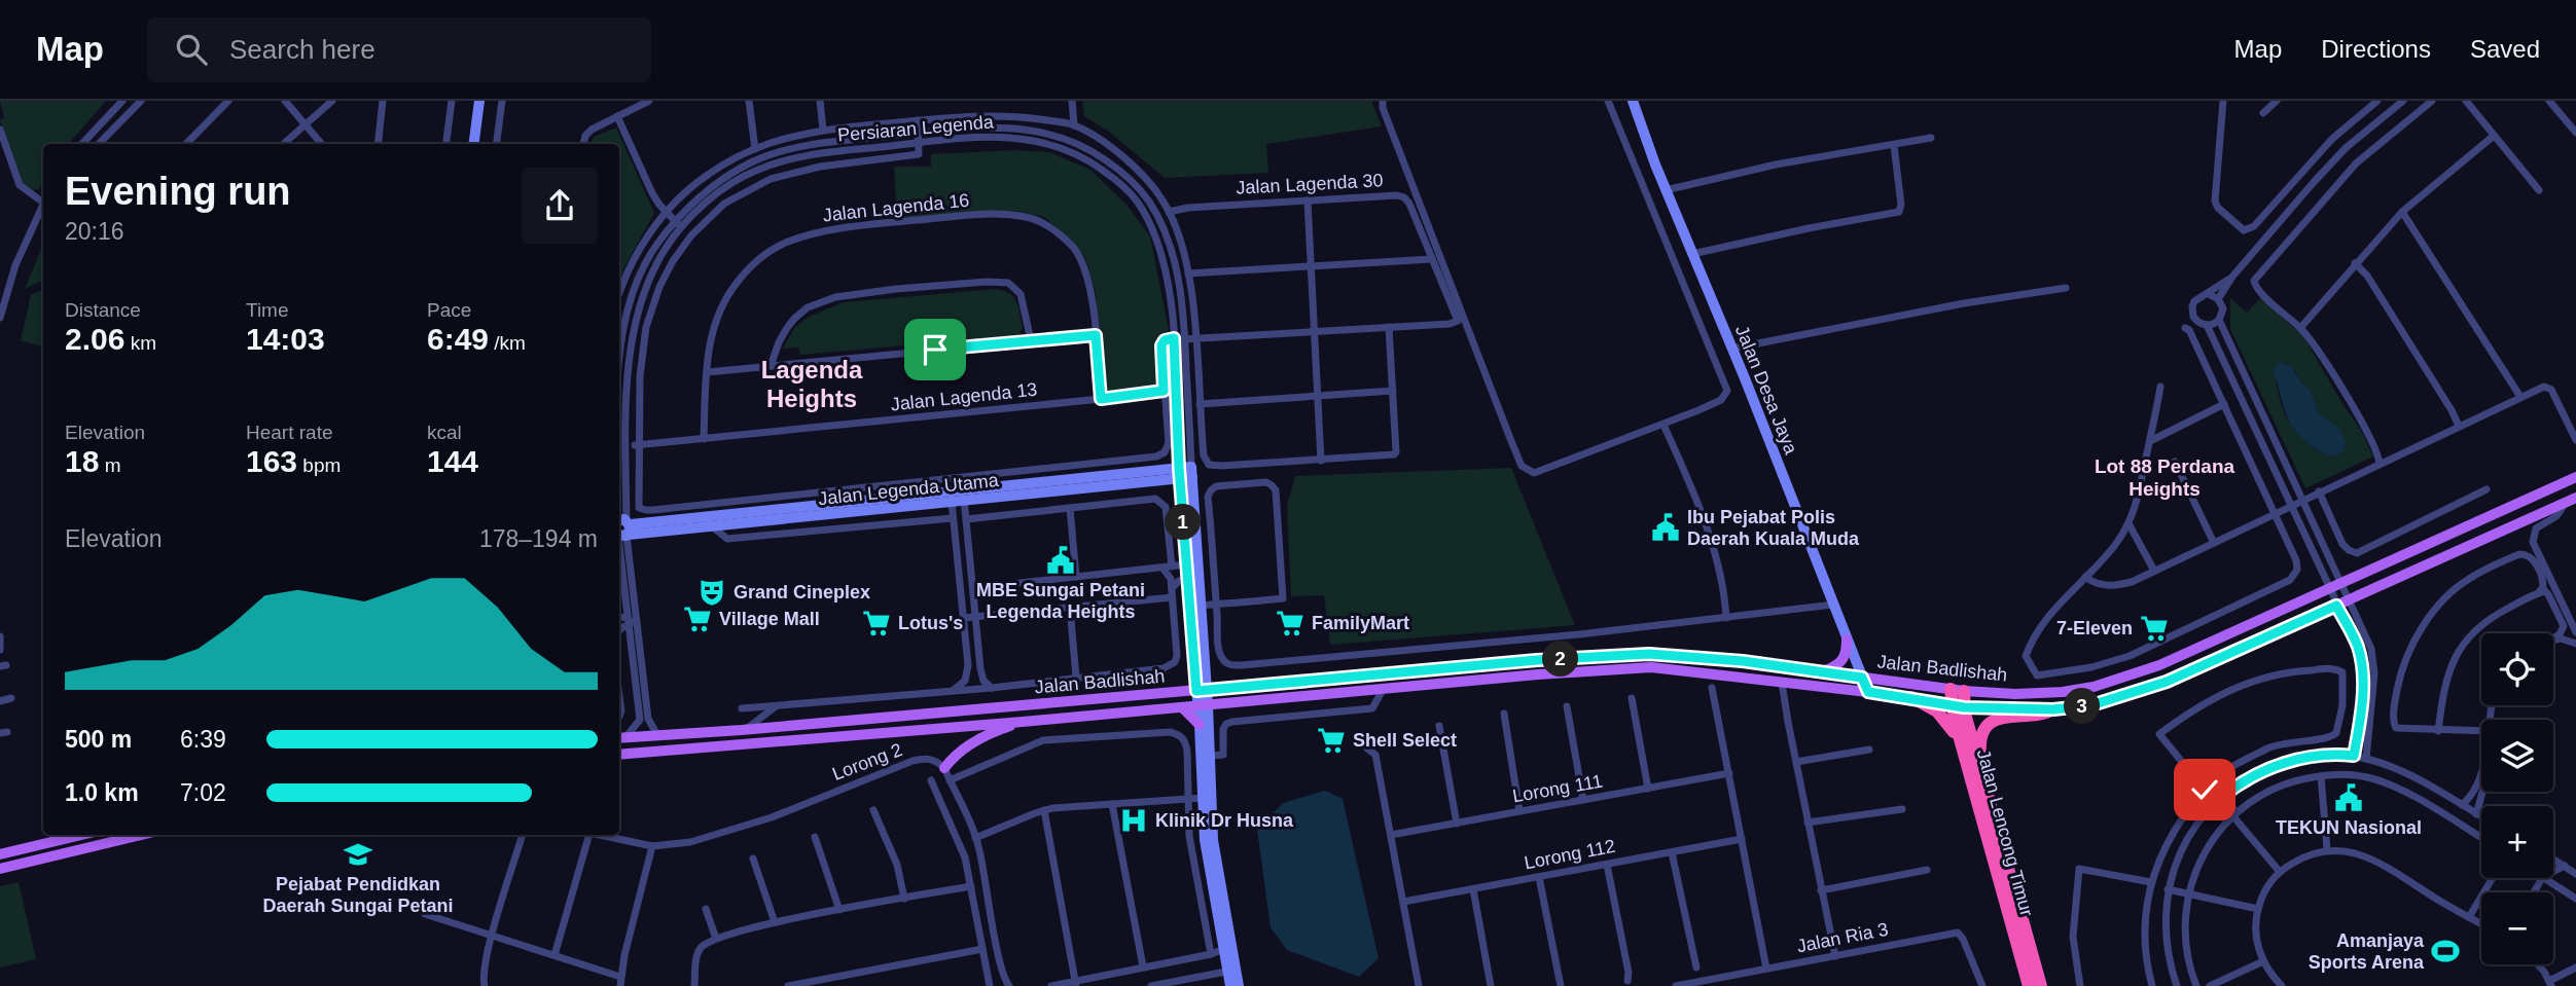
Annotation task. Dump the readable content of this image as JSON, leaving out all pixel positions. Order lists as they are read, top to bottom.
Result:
{
  "streets": {
    "highway": ["Jalan Lencong Timur"],
    "main road": ["Jalan Badlishah"],
    "street": [
      "Persiaran Legenda",
      "Jalan Lagenda 30",
      "Jalan Lagenda 16",
      "Jalan Desa Jaya",
      "Jalan Lagenda 13",
      "Jalan Legenda Utama",
      "Lorong 2",
      "Lorong 111",
      "Lorong 112",
      "Jalan Ria 3"
    ]
  },
  "crossings": [
    ["Persiaran Legenda", "Jalan Lagenda 13"],
    ["Persiaran Legenda", "Jalan Legenda Utama"],
    ["Persiaran Legenda", "Jalan Badlishah"],
    ["Jalan Lagenda 16", "Jalan Lagenda 13"],
    ["Jalan Desa Jaya", "Jalan Badlishah"],
    ["Jalan Badlishah", "Jalan Lencong Timur"]
  ],
  "districts": ["Lagenda Heights", "Lot 88 Perdana Heights"],
  "places": {
    "public building": ["Ibu Pejabat Polis Daerah Kuala Muda", "MBE Sungai Petani Legenda Heights", "TEKUN Nasional"],
    "theatre": ["Grand Cineplex"],
    "supermarket": [
      "Village Mall",
      "Lotus's",
      "FamilyMart",
      "7-Eleven",
      "Shell Select"
    ],
    "hospital": ["Klinik Dr Husna"],
    "school or university": ["Pejabat Pendidkan Daerah Sungai Petani"],
    "sports": ["Amanjaya Sports Arena"]
  },
  "page": {
    "header": "Map",
    "search": "Search here",
    "nav": ["Map", "Directions", "Saved"],
    "heading": ["Evening run", "20:16"],
    "stats": [
      ["Distance", "2.06 km"],
      ["Time", "14:03"],
      ["Pace", "6:49 /km"],
      ["Elevation", "18 m"],
      ["Heart rate", "163 bpm"],
      ["kcal", "144"]
    ],
    "pins": ["1", "2", "3"],
    "chart": ["Elevation", "178–194 m"],
    "map_buttons": ["+", "−"],
    "list": [
      {
        "name": "500 m",
        "note": "6:39"
      },
      {
        "name": "1.0 km",
        "note": "7:02"
      }
    ]
  }
}
